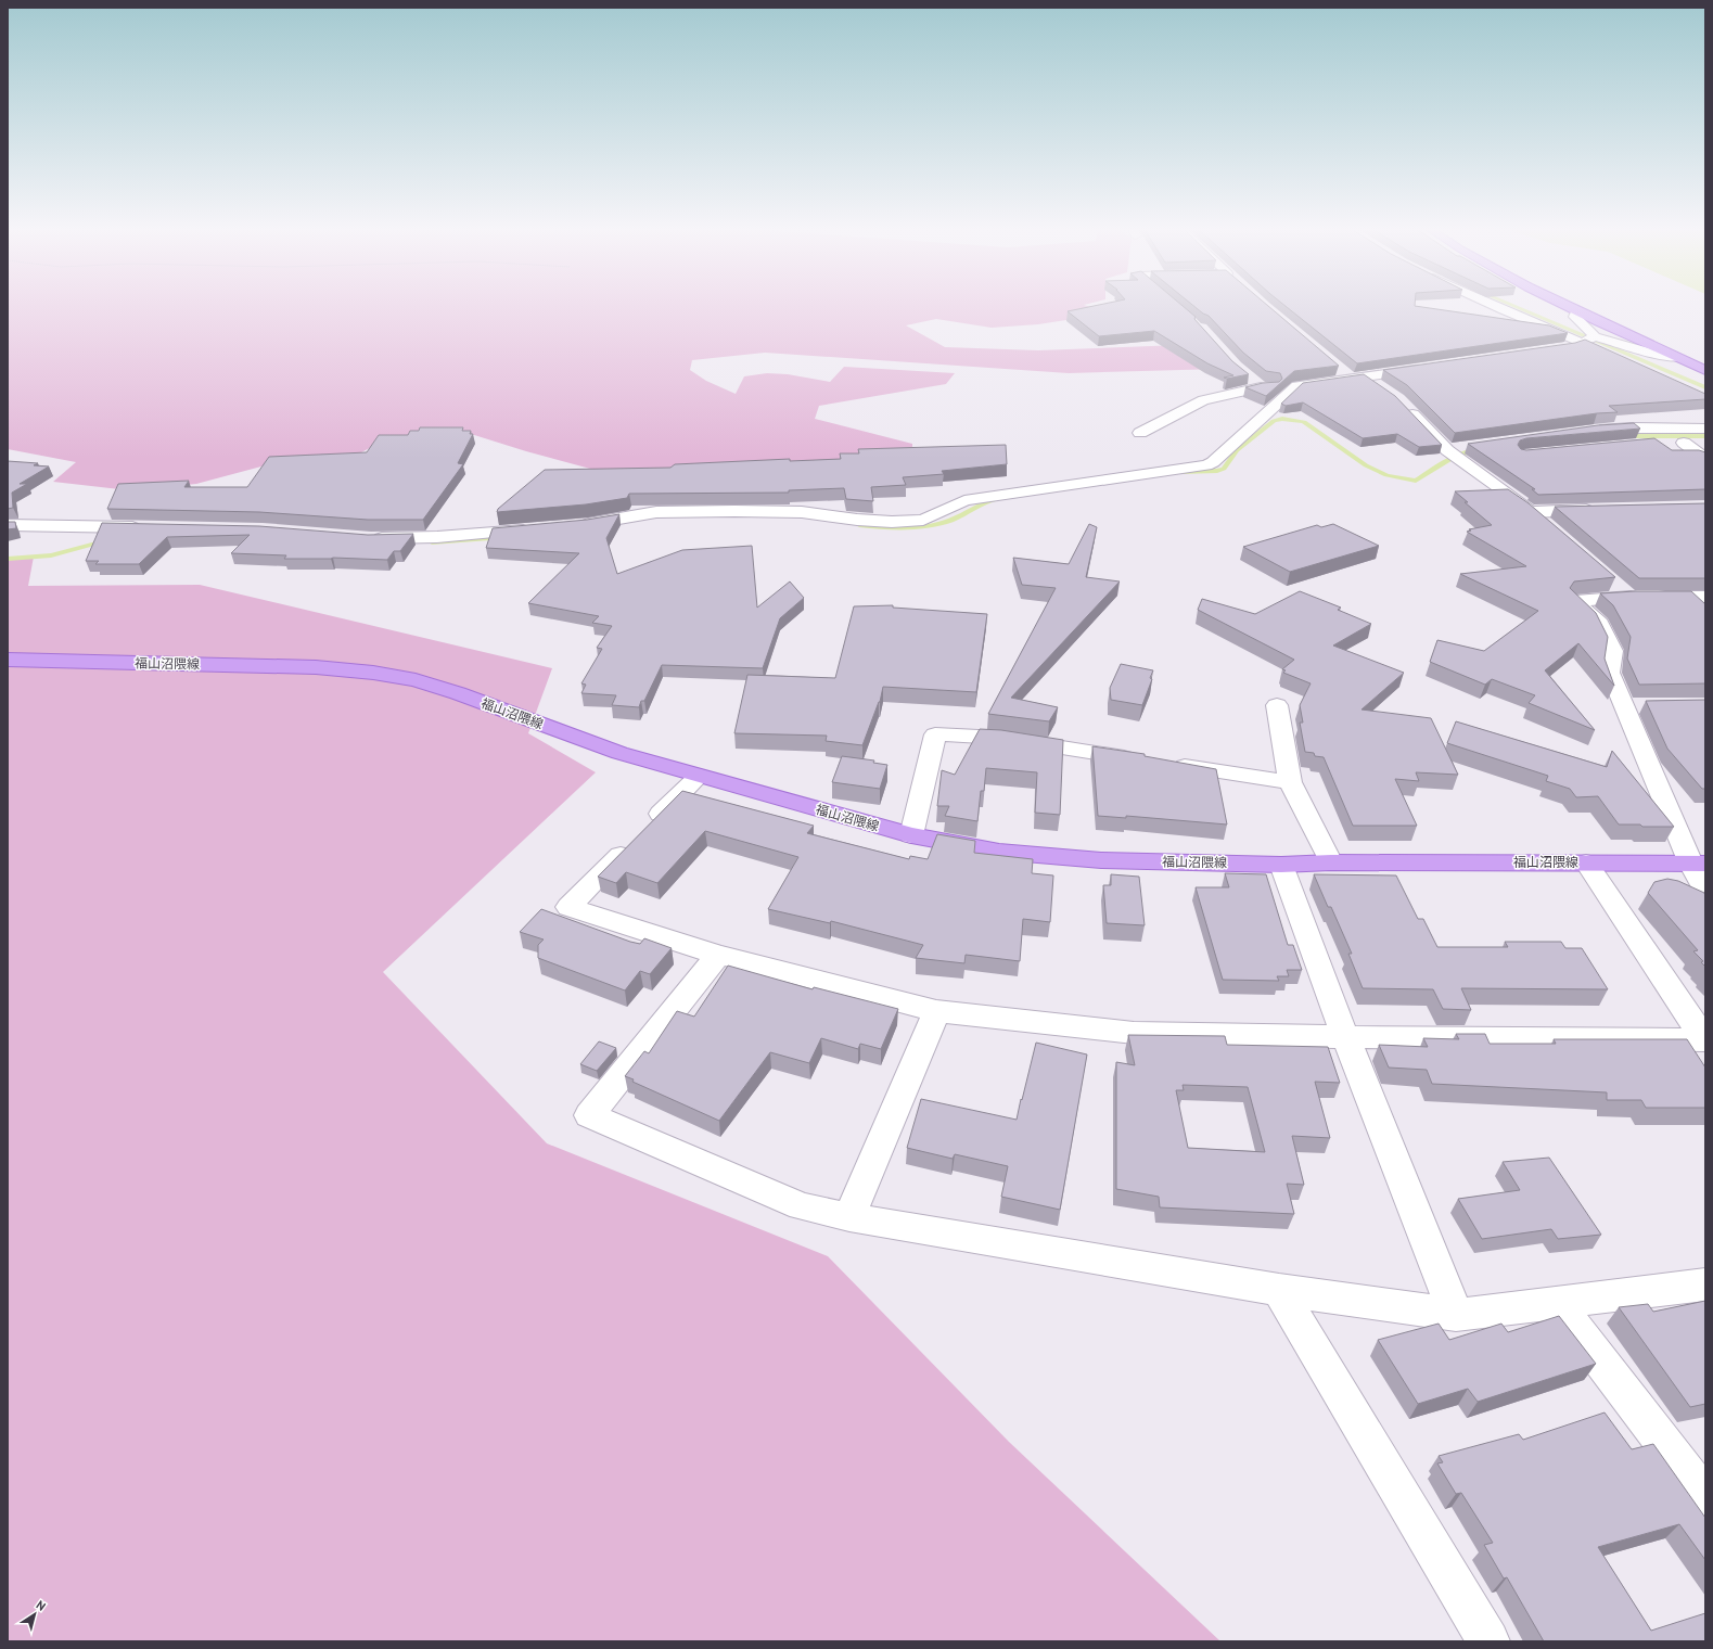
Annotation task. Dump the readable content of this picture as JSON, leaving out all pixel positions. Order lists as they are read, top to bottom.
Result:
{
  "streets": {
    "main road": ["福山沼隈線"]
  },
  "north": "top right"
}
